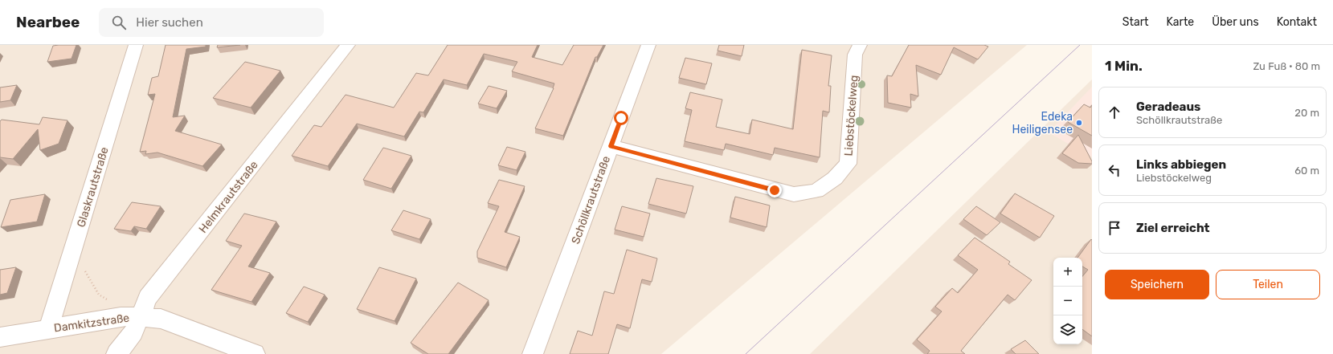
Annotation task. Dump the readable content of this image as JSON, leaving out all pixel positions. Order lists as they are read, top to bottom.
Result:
{
  "streets": {
    "street": [
      "Liebstöckelweg",
      "Glaskrautstraße",
      "Helmkrautstraße",
      "Schöllkrautstraße",
      "Damkitzstraße"
    ]
  },
  "crossings": [
    ["Liebstöckelweg", "Schöllkrautstraße"],
    ["Glaskrautstraße", "Damkitzstraße"],
    ["Helmkrautstraße", "Damkitzstraße"]
  ],
  "places": ["Edeka Heiligensee"],
  "page": {
    "header": "Nearbee",
    "search": "Hier suchen",
    "nav": [
      "Start",
      "Karte",
      "Über uns",
      "Kontakt"
    ],
    "heading": ["1 Min.", "Zu Fuß · 80 m"],
    "list": [
      ["Geradeaus", "Schöllkrautstraße", "20 m"],
      ["Links abbiegen", "Liebstöckelweg", "60 m"],
      "Ziel erreicht"
    ],
    "map_buttons": ["+", "−"],
    "buttons": ["Speichern", "Teilen"]
  }
}
